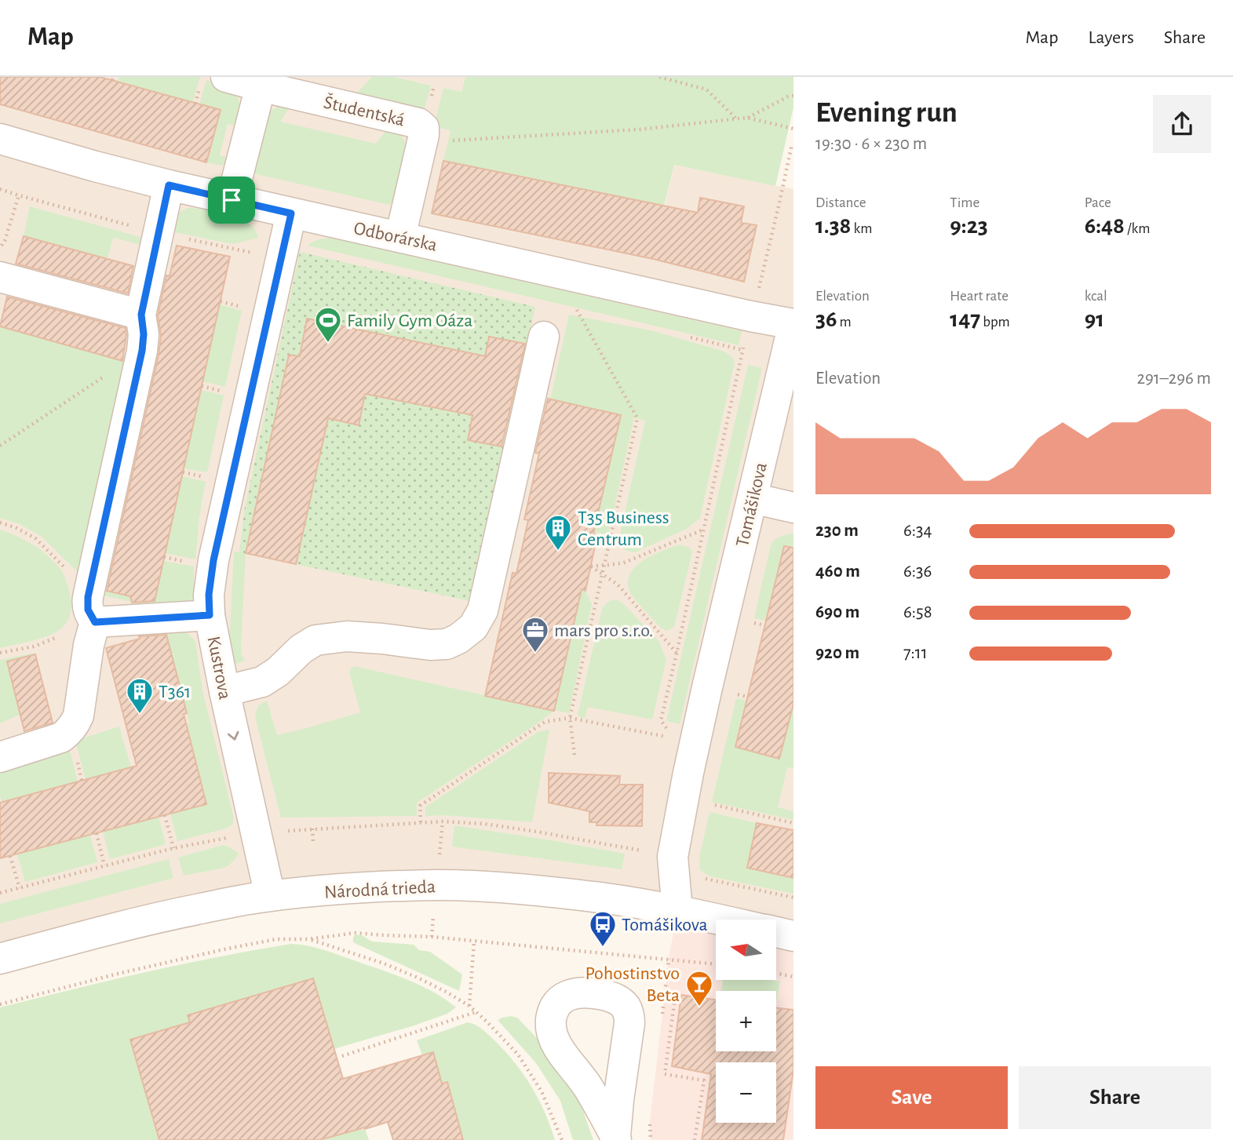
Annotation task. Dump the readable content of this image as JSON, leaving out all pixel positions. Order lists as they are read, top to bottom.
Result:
{
  "streets": {
    "street": [
      "Študentská",
      "Odborárska",
      "Tomášikova",
      "Kustrova",
      "Národná trieda"
    ]
  },
  "crossings": [
    ["Študentská", "Odborárska"],
    ["Odborárska", "Tomášikova"],
    ["Odborárska", "Kustrova"],
    ["Tomášikova", "Národná trieda"],
    ["Kustrova", "Národná trieda"]
  ],
  "places": {
    "sports": ["Family Gym Oáza"],
    "building": ["T35 Business Centrum", "T361"],
    "office": ["mars pro s.r.o."],
    "bus stop": ["Tomášikova"],
    "bar": ["Pohostinstvo Beta"]
  },
  "north": "left",
  "page": {
    "header": "Map",
    "nav": ["Map", "Layers", "Share"],
    "heading": ["Evening run", "19:30 · 6 × 230 m"],
    "stats": [
      ["Distance", "1.38 km"],
      ["Time", "9:23"],
      ["Pace", "6:48 /km"],
      ["Elevation", "36 m"],
      ["Heart rate", "147 bpm"],
      ["kcal", "91"]
    ],
    "chart": ["Elevation", "291–296 m"],
    "list": [
      {
        "name": "230 m",
        "note": "6:34"
      },
      {
        "name": "460 m",
        "note": "6:36"
      },
      {
        "name": "690 m",
        "note": "6:58"
      },
      {
        "name": "920 m",
        "note": "7:11"
      }
    ],
    "map_buttons": ["+", "−"],
    "buttons": ["Save", "Share"]
  }
}
